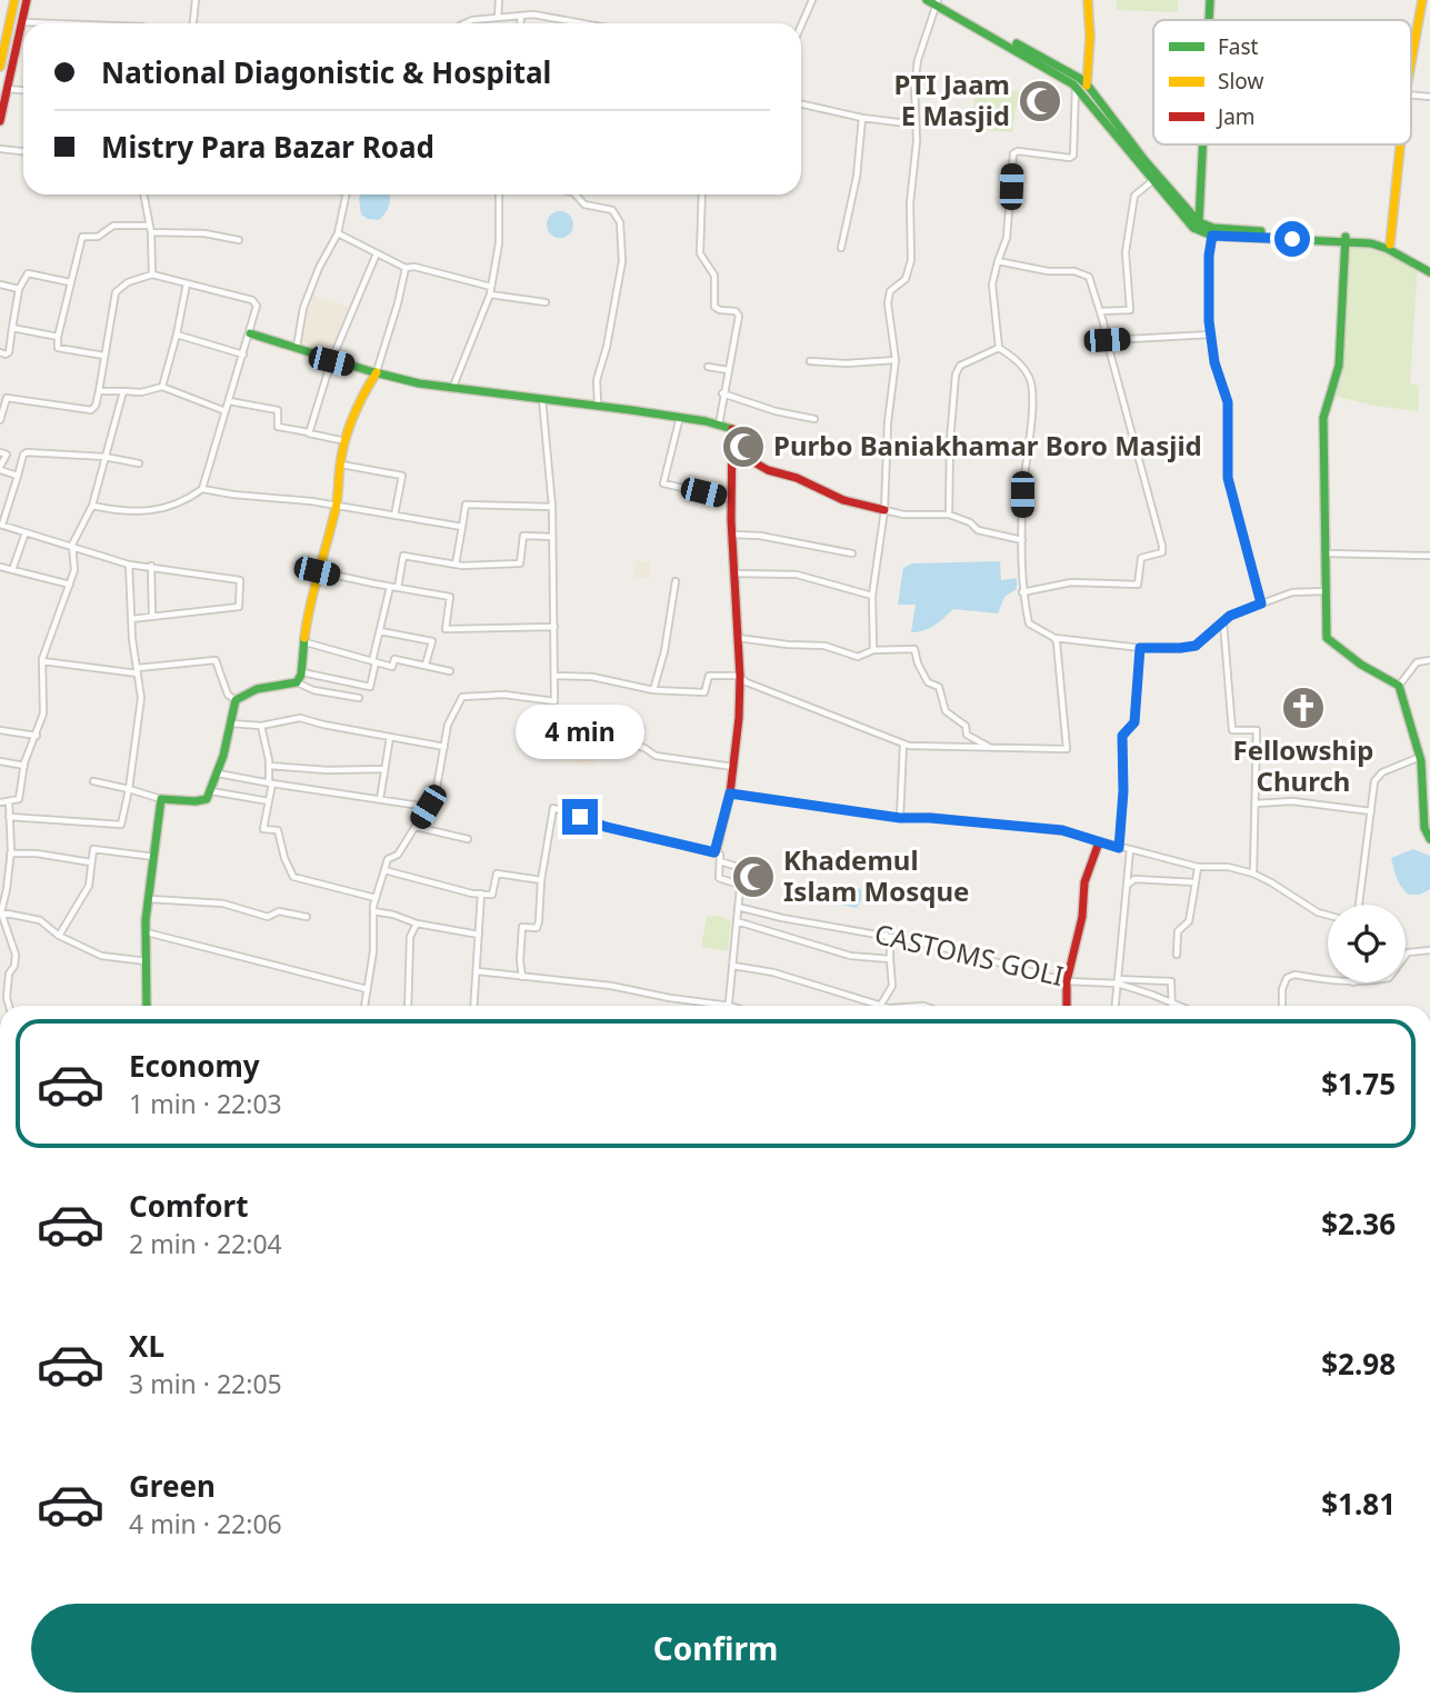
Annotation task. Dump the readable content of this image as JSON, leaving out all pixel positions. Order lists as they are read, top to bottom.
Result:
{
  "streets": {
    "street": ["CASTOMS GOLI"]
  },
  "places": {
    "mosque": ["PTI Jaam E Masjid", "Purbo Baniakhamar Boro Masjid", "Khademul Islam Mosque"],
    "church": ["Fellowship Church"]
  },
  "legend": ["Fast", "Slow", "Jam"],
  "page": {
    "banner": ["National Diagonistic & Hospital", "Mistry Para Bazar Road"],
    "bubble": "4 min",
    "list": [
      {
        "name": "Economy",
        "note": "1 min · 22:03",
        "value": "$1.75"
      },
      {
        "name": "Comfort",
        "note": "2 min · 22:04",
        "value": "$2.36"
      },
      {
        "name": "XL",
        "note": "3 min · 22:05",
        "value": "$2.98"
      },
      {
        "name": "Green",
        "note": "4 min · 22:06",
        "value": "$1.81"
      }
    ],
    "buttons": "Confirm"
  }
}
